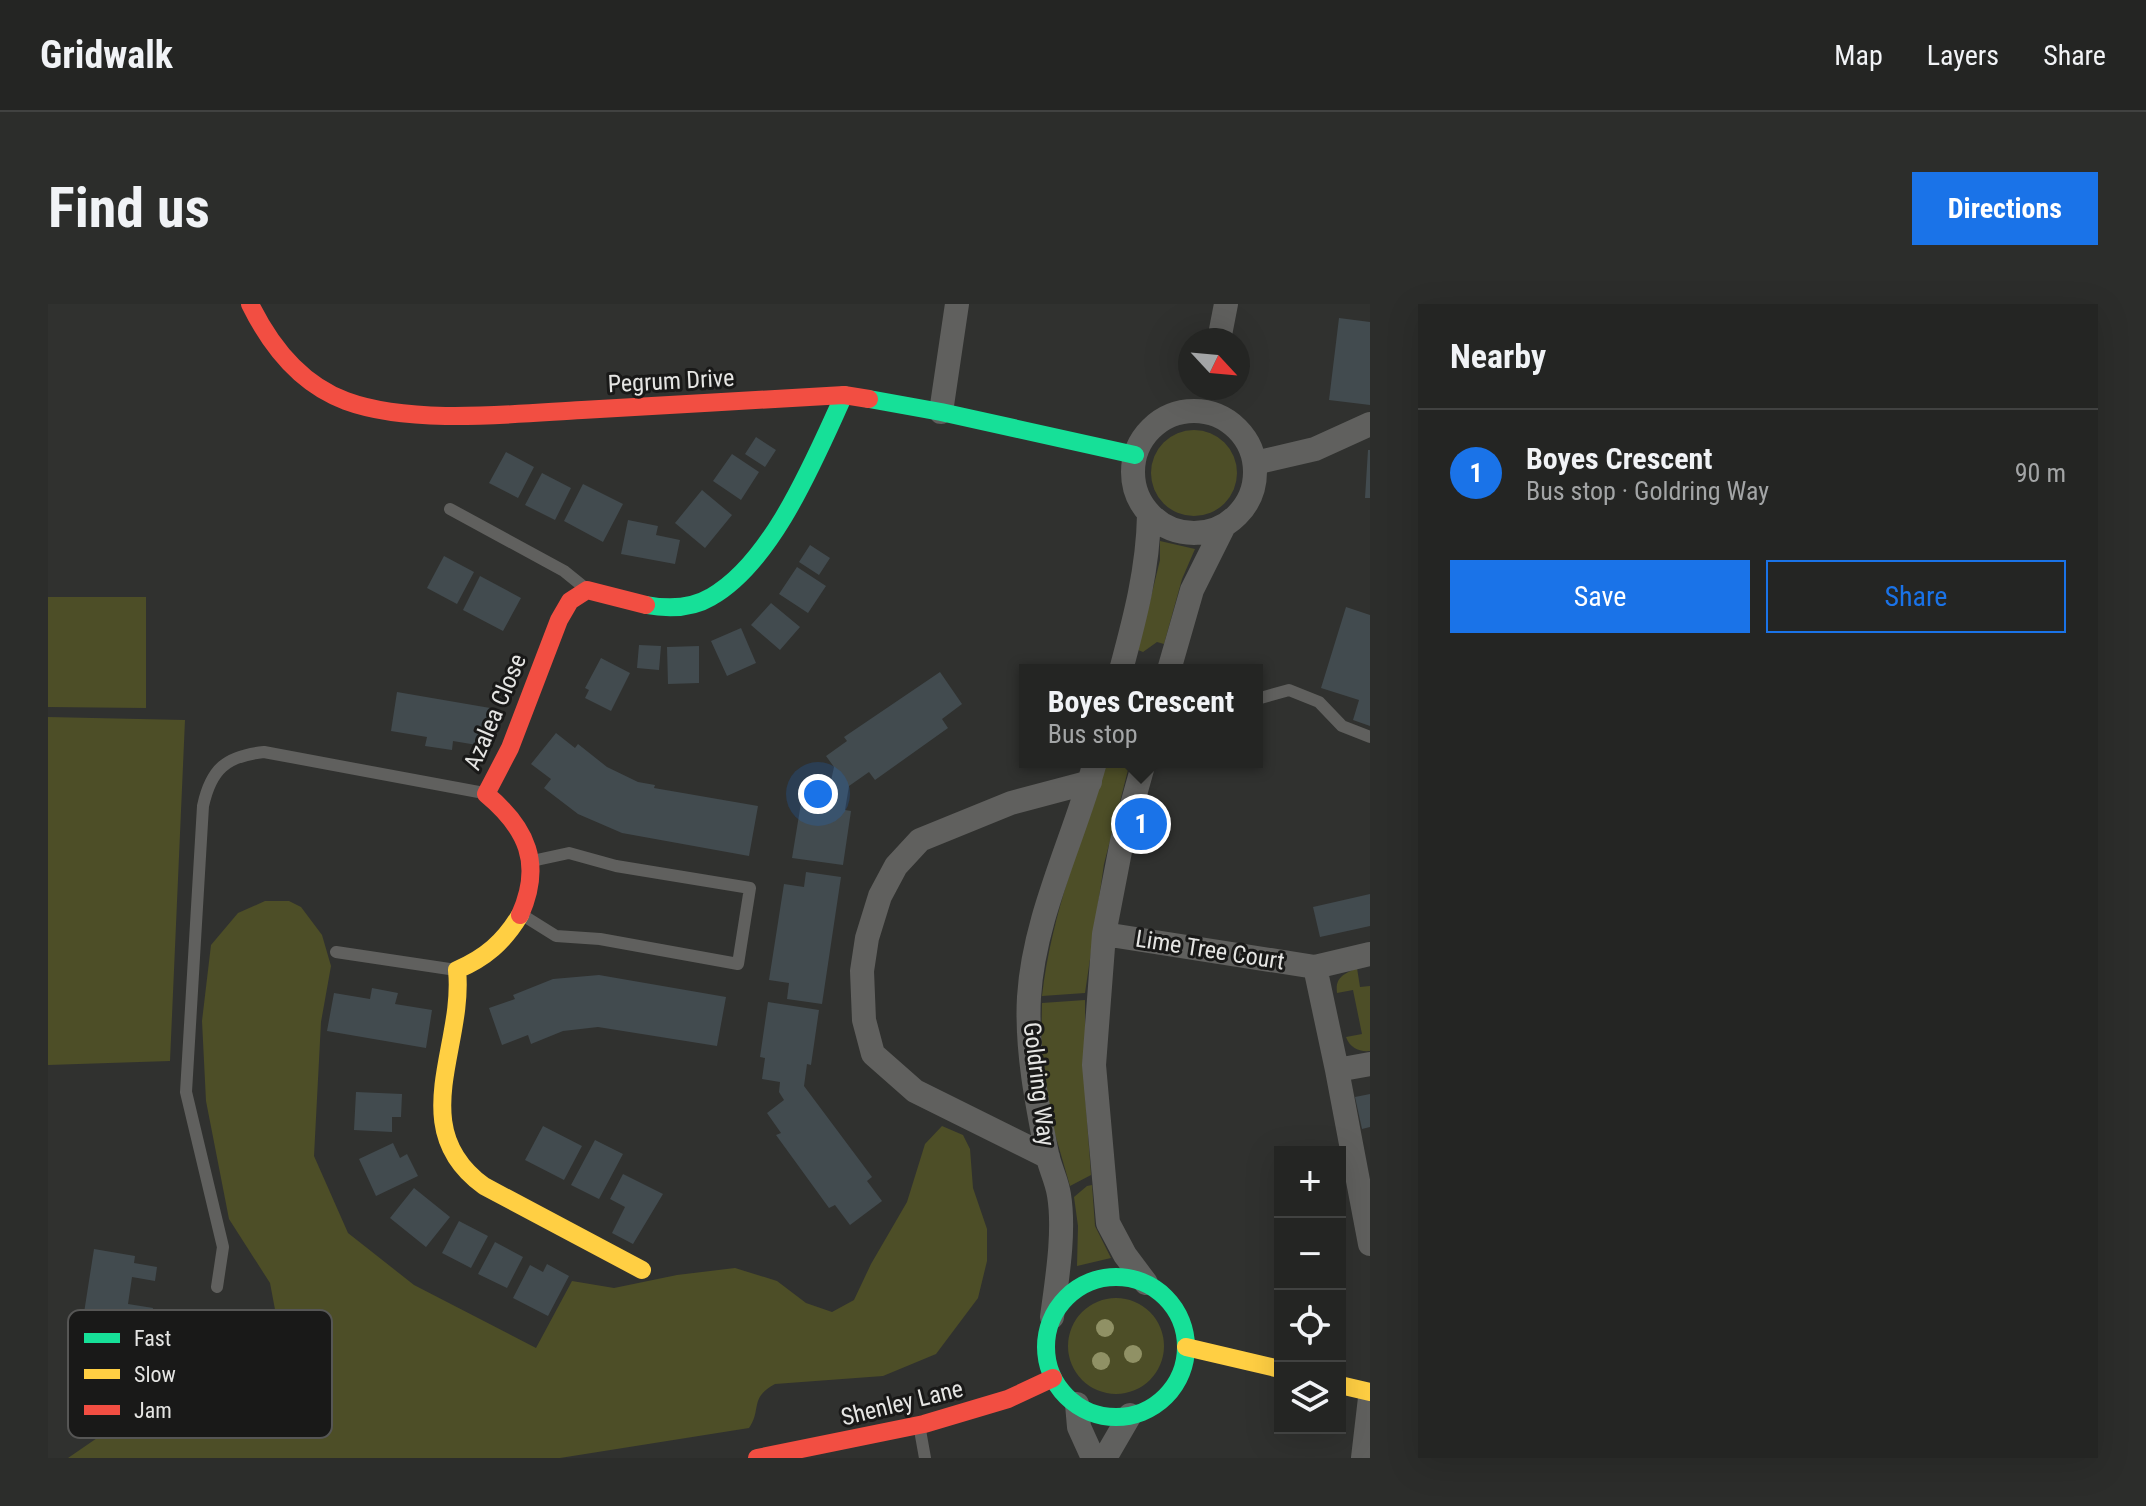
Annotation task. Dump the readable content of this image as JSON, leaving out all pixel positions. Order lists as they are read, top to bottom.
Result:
{
  "streets": {
    "street": [
      "Pegrum Drive",
      "Azalea Close",
      "Lime Tree Court",
      "Goldring Way",
      "Shenley Lane"
    ]
  },
  "crossings": [
    ["Goldring Way", "Shenley Lane"]
  ],
  "legend": ["Fast", "Slow", "Jam"],
  "north": "bottom right",
  "page": {
    "header": "Gridwalk",
    "nav": ["Map", "Layers", "Share"],
    "buttons": [
      "Directions",
      ["Save", "Share"]
    ],
    "title": "Find us",
    "heading": "Nearby",
    "list": [
      {
        "mark": "1",
        "name": "Boyes Crescent",
        "note": "Bus stop · Goldring Way",
        "value": "90 m"
      }
    ],
    "popup": ["Boyes Crescent", "Bus stop"],
    "pins": "1",
    "map_buttons": ["+", "−"]
  }
}
